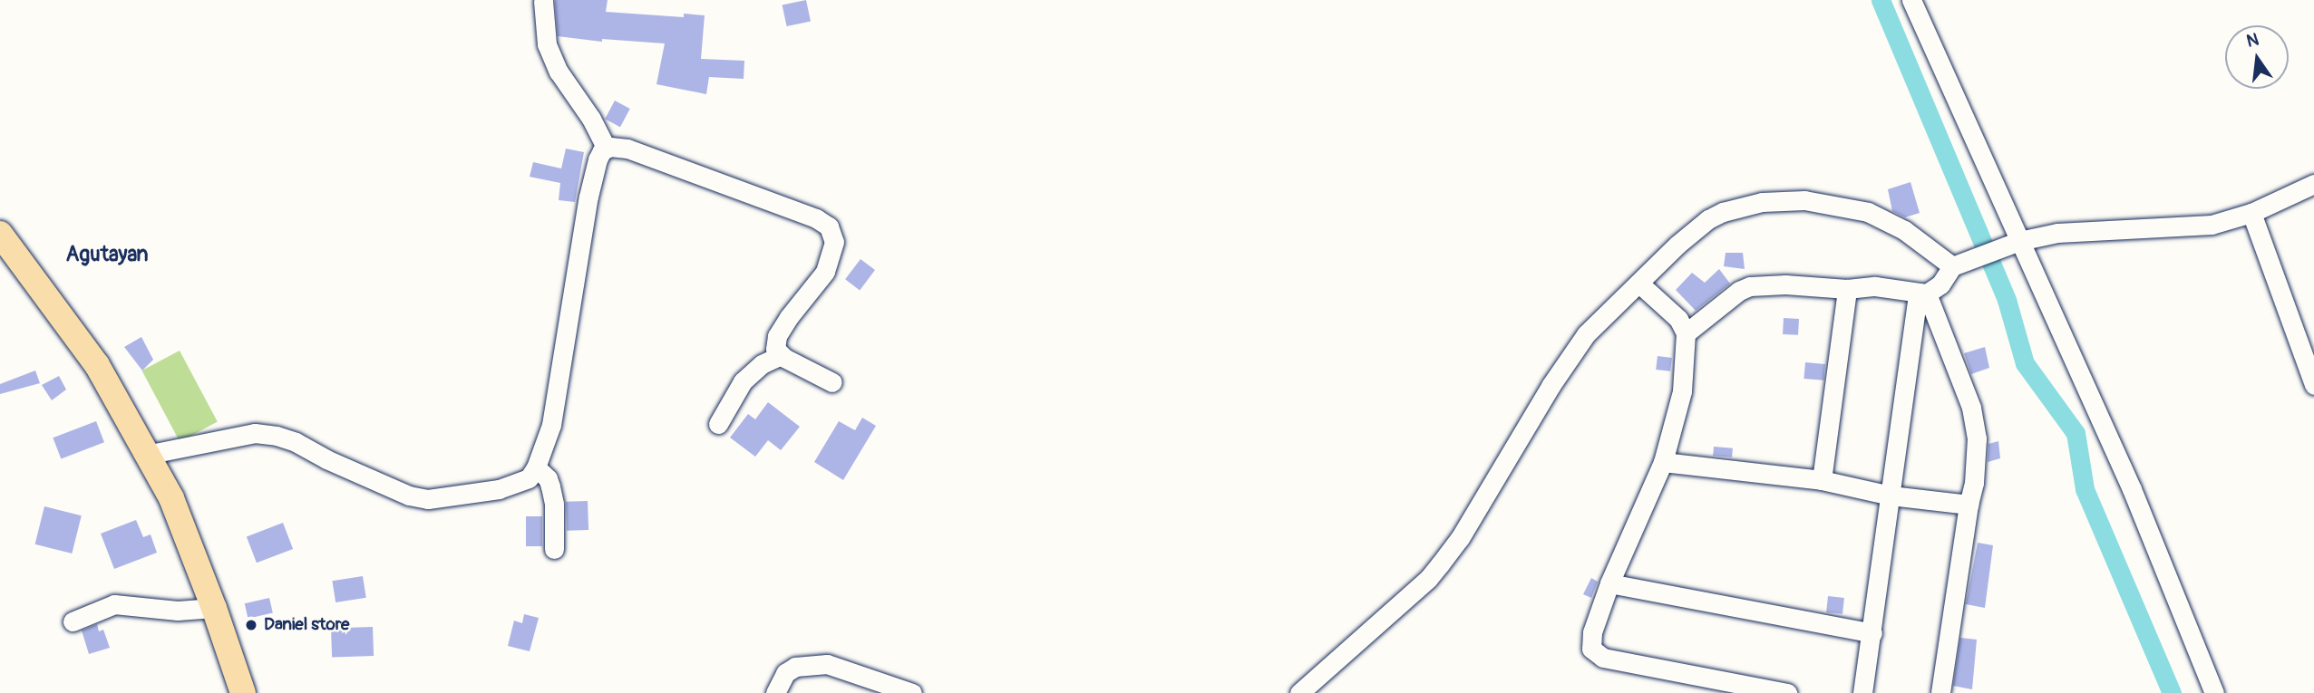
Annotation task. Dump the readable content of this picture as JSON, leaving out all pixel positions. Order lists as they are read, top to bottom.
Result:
{
  "districts": ["Agutayan"],
  "places": ["Daniel store"],
  "north": "top"
}
